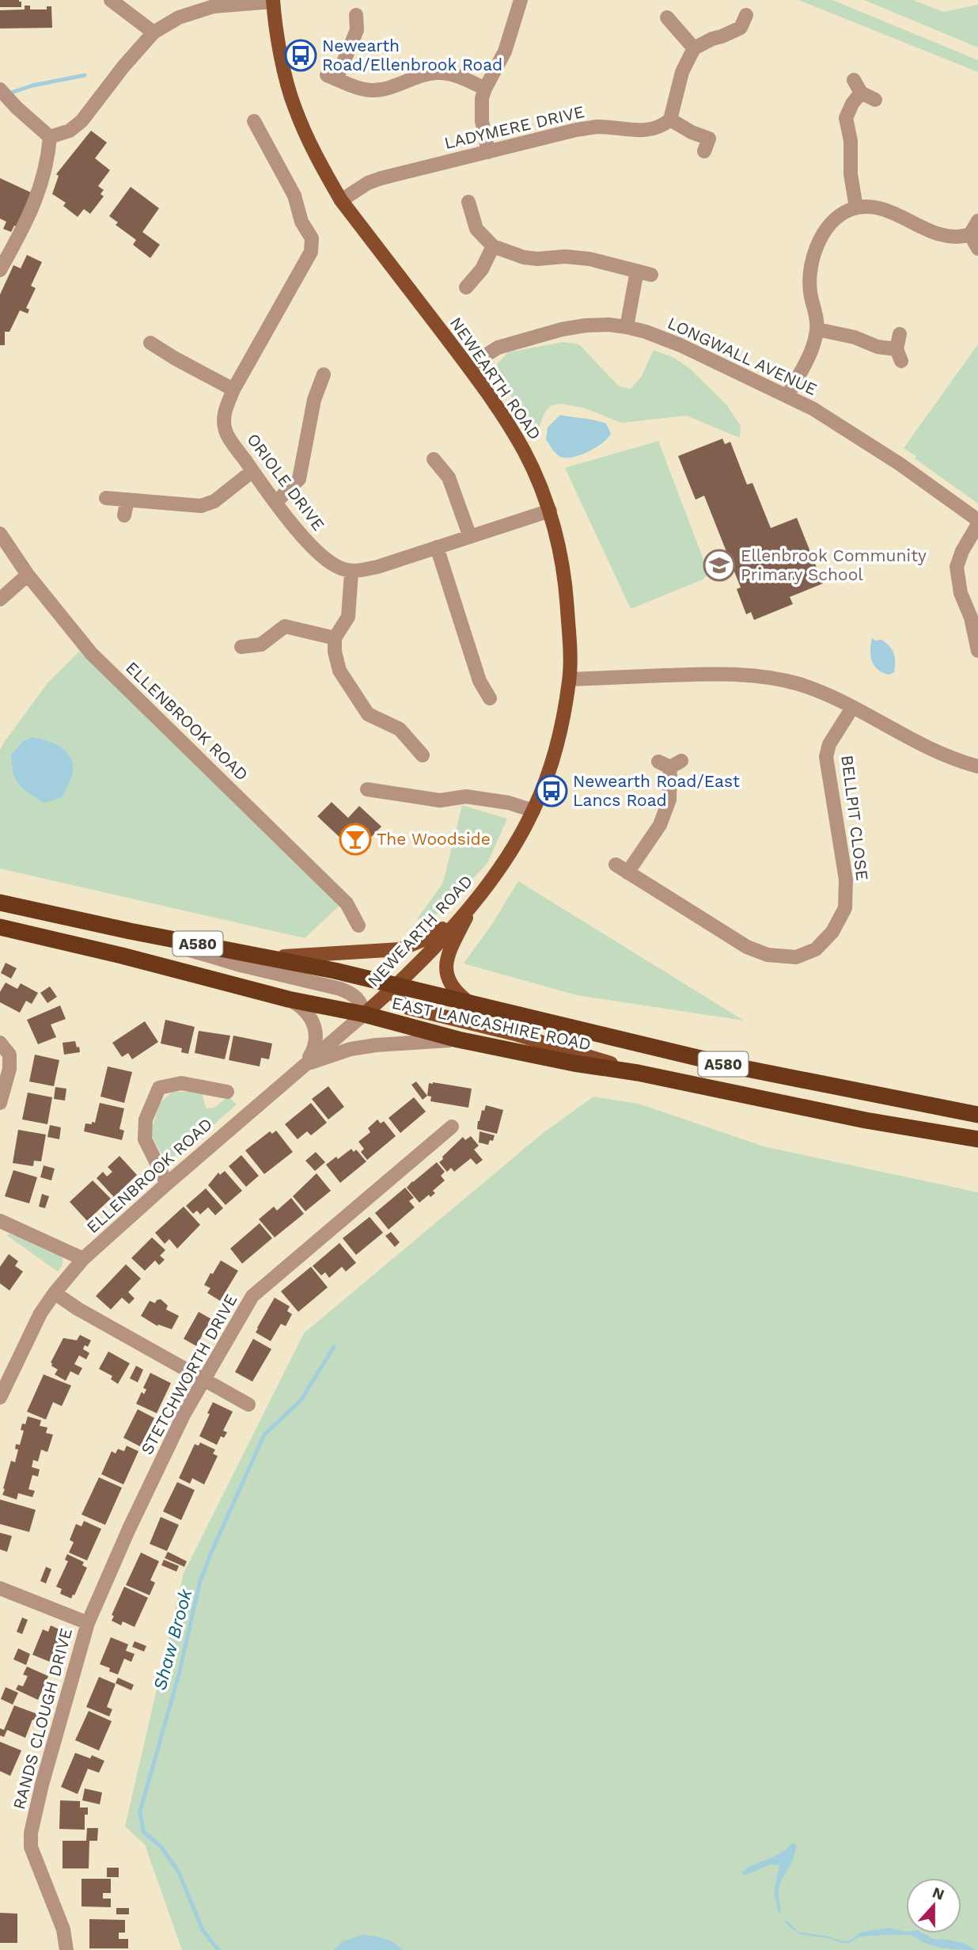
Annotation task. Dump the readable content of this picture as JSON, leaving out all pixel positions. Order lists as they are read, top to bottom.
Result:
{
  "streets": {
    "highway": ["A580", "EAST LANCASHIRE ROAD"],
    "main road": ["NEWEARTH ROAD"],
    "street": [
      "LADYMERE DRIVE",
      "LONGWALL AVENUE",
      "ORIOLE DRIVE",
      "ELLENBROOK ROAD",
      "BELLPIT CLOSE",
      "STETCHWORTH DRIVE",
      "RANDS CLOUGH DRIVE"
    ]
  },
  "crossings": [
    ["LADYMERE DRIVE", "NEWEARTH ROAD"],
    ["LONGWALL AVENUE", "NEWEARTH ROAD"],
    ["NEWEARTH ROAD", "ELLENBROOK ROAD"],
    ["NEWEARTH ROAD", "EAST LANCASHIRE ROAD"],
    ["ELLENBROOK ROAD", "EAST LANCASHIRE ROAD"],
    ["STETCHWORTH DRIVE", "RANDS CLOUGH DRIVE"]
  ],
  "water": ["Shaw Brook"],
  "places": {
    "bus stop": ["Newearth Road/Ellenbrook Road", "Newearth Road/East Lancs Road"],
    "school or university": ["Ellenbrook Community Primary School"],
    "bar": ["The Woodside"]
  },
  "north": "top"
}
